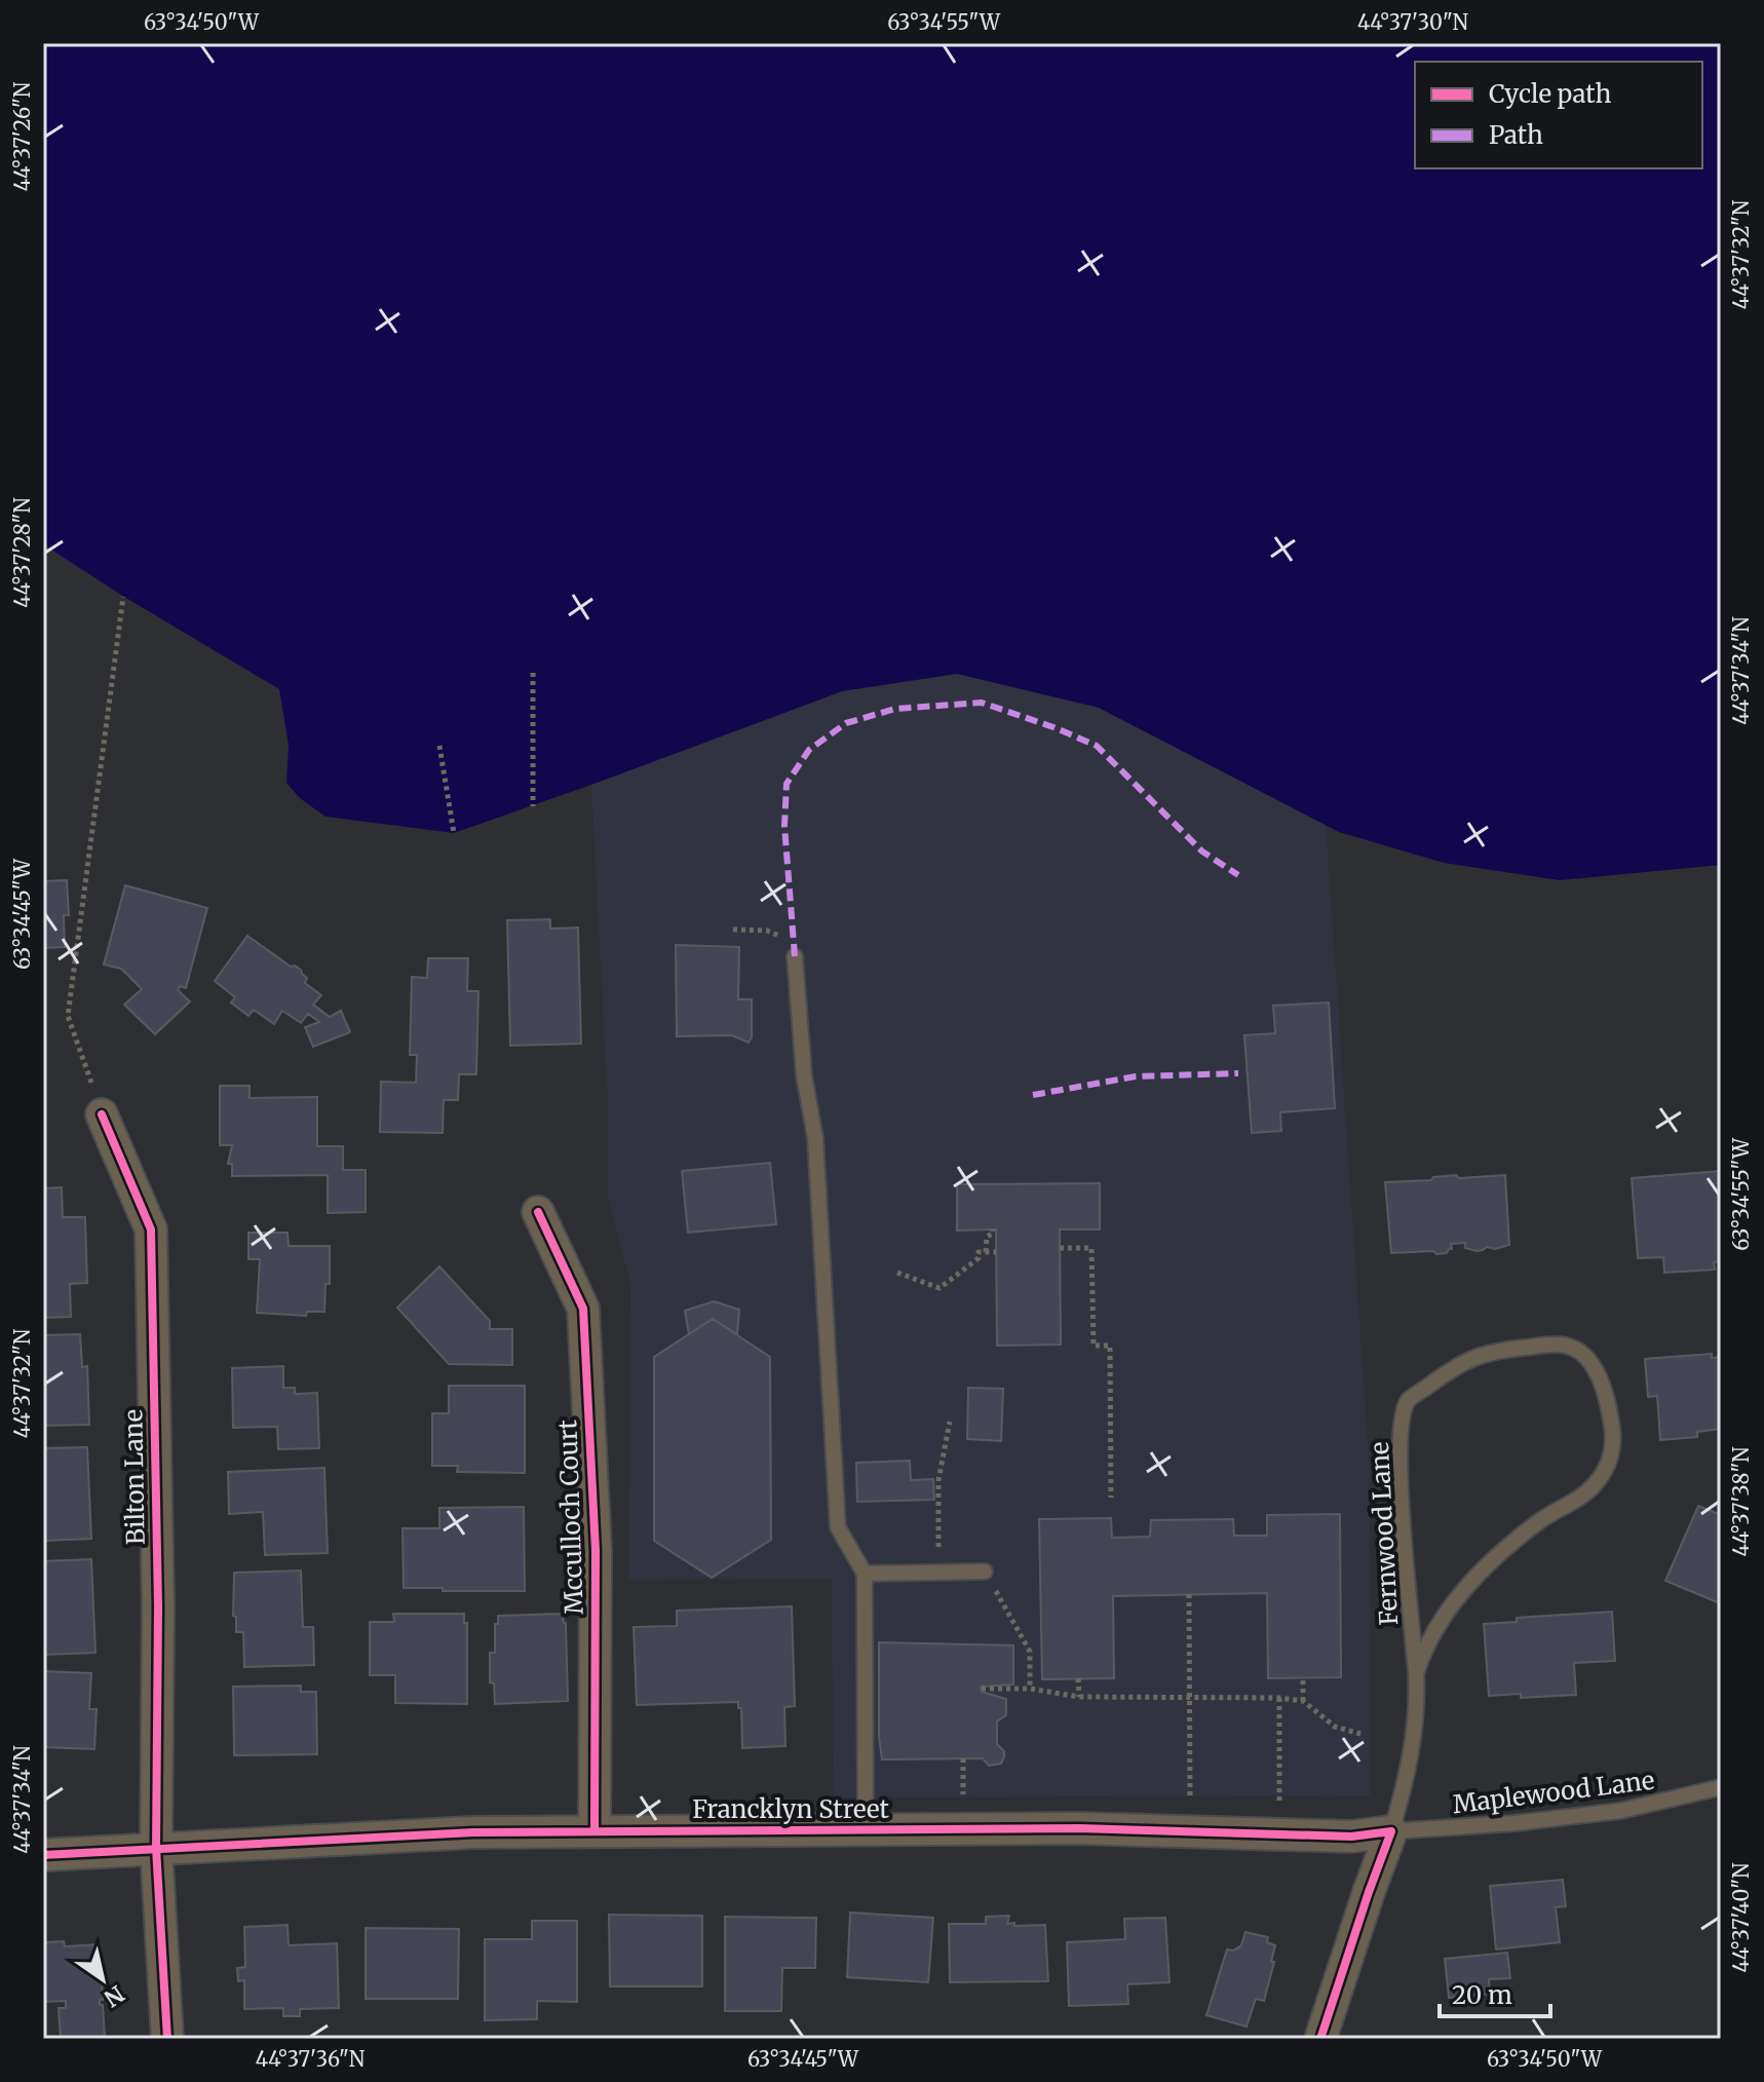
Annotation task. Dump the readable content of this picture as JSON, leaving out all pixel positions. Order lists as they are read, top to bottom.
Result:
{
  "streets": {
    "street": ["Bilton Lane", "Mcculloch Court", "Francklyn Street"],
    "lane": ["Fernwood Lane", "Maplewood Lane"]
  },
  "crossings": [
    ["Bilton Lane", "Francklyn Street"],
    ["Mcculloch Court", "Francklyn Street"],
    ["Fernwood Lane", "Maplewood Lane"],
    ["Fernwood Lane", "Francklyn Street"],
    ["Maplewood Lane", "Francklyn Street"]
  ],
  "legend": ["Cycle path", "Path"],
  "scale_bar": "20 m",
  "north": "bottom right",
  "coordinates": [
    "63°34'50\"W",
    "63°34'55\"W",
    "44°37'30\"N",
    "44°37'26\"N",
    "44°37'32\"N",
    "44°37'28\"N",
    "44°37'34\"N",
    "63°34'45\"W",
    "44°37'38\"N",
    "44°37'40\"N",
    "44°37'36\"N"
  ]
}
